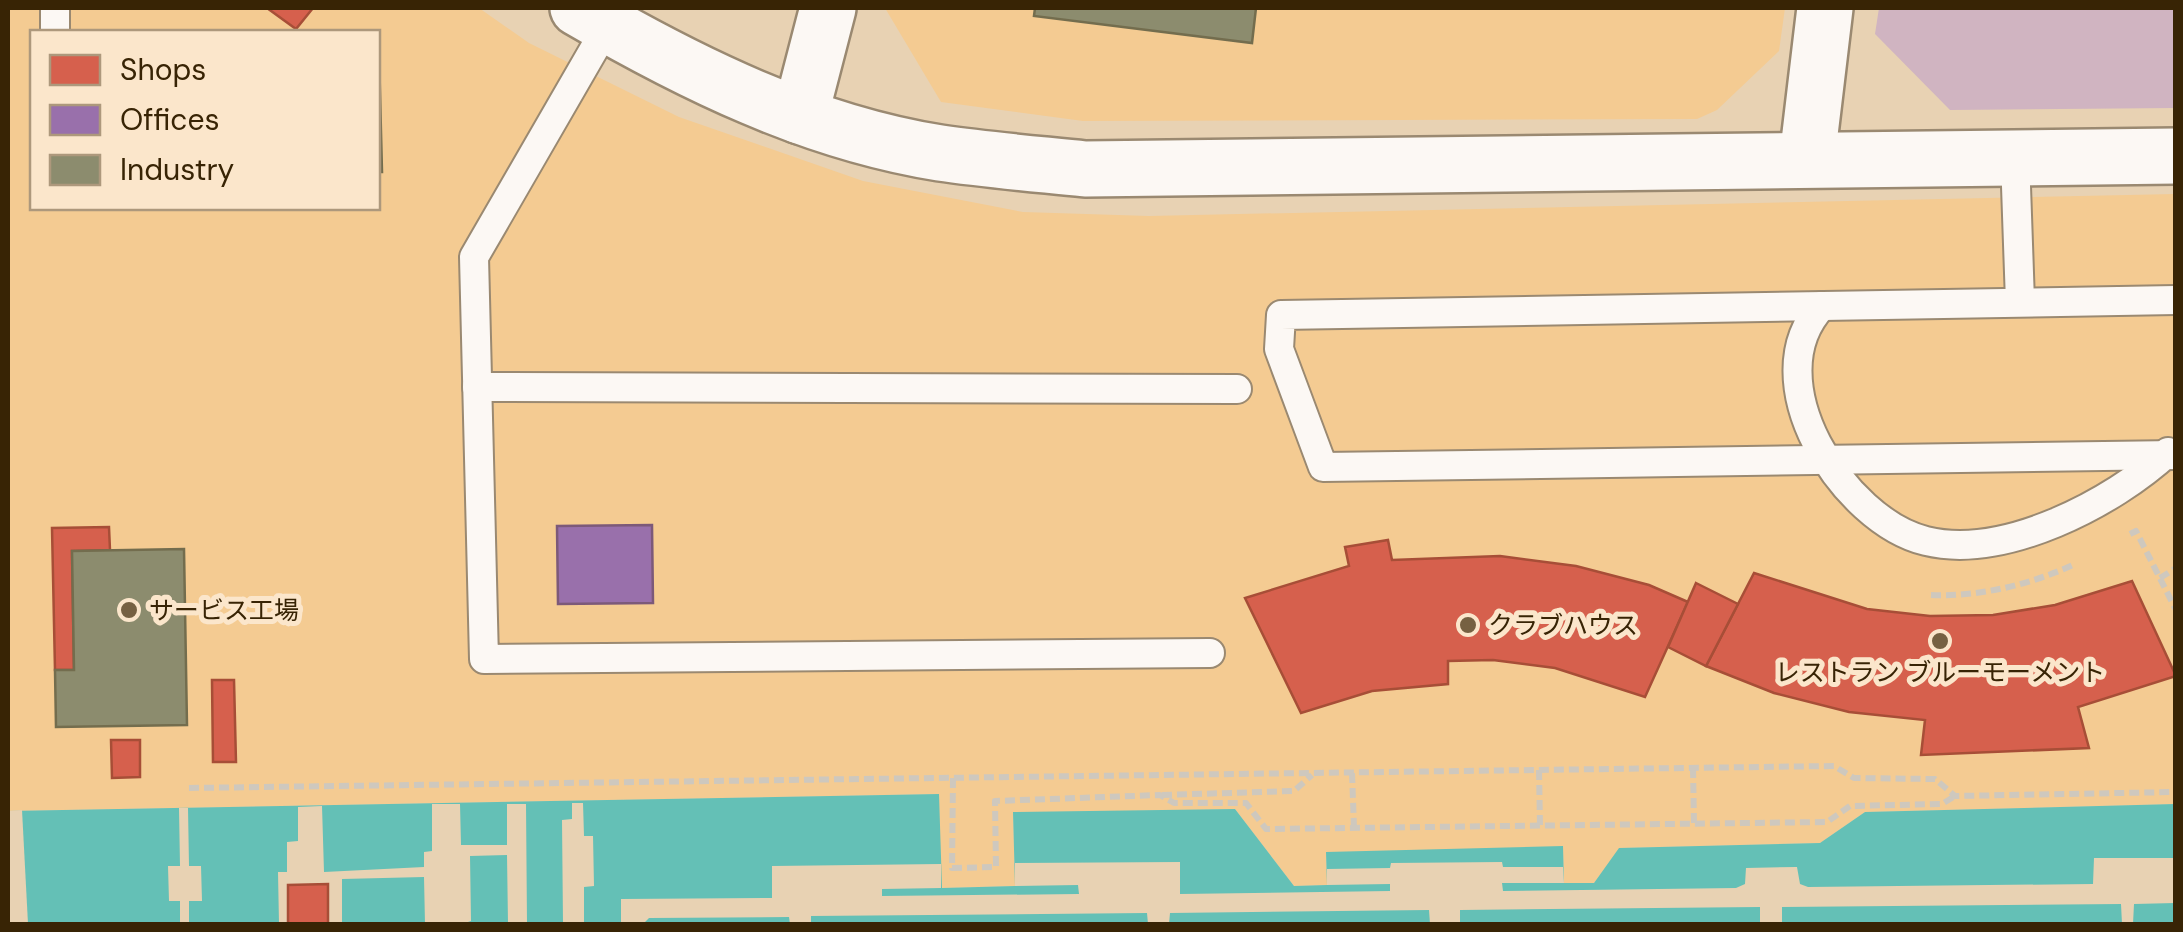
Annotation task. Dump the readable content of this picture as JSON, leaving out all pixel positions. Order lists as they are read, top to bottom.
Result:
{
  "places": ["サービス工場", "クラブハウス", "レストラン ブルーモーメント"],
  "legend": ["Shops", "Offices", "Industry"]
}
